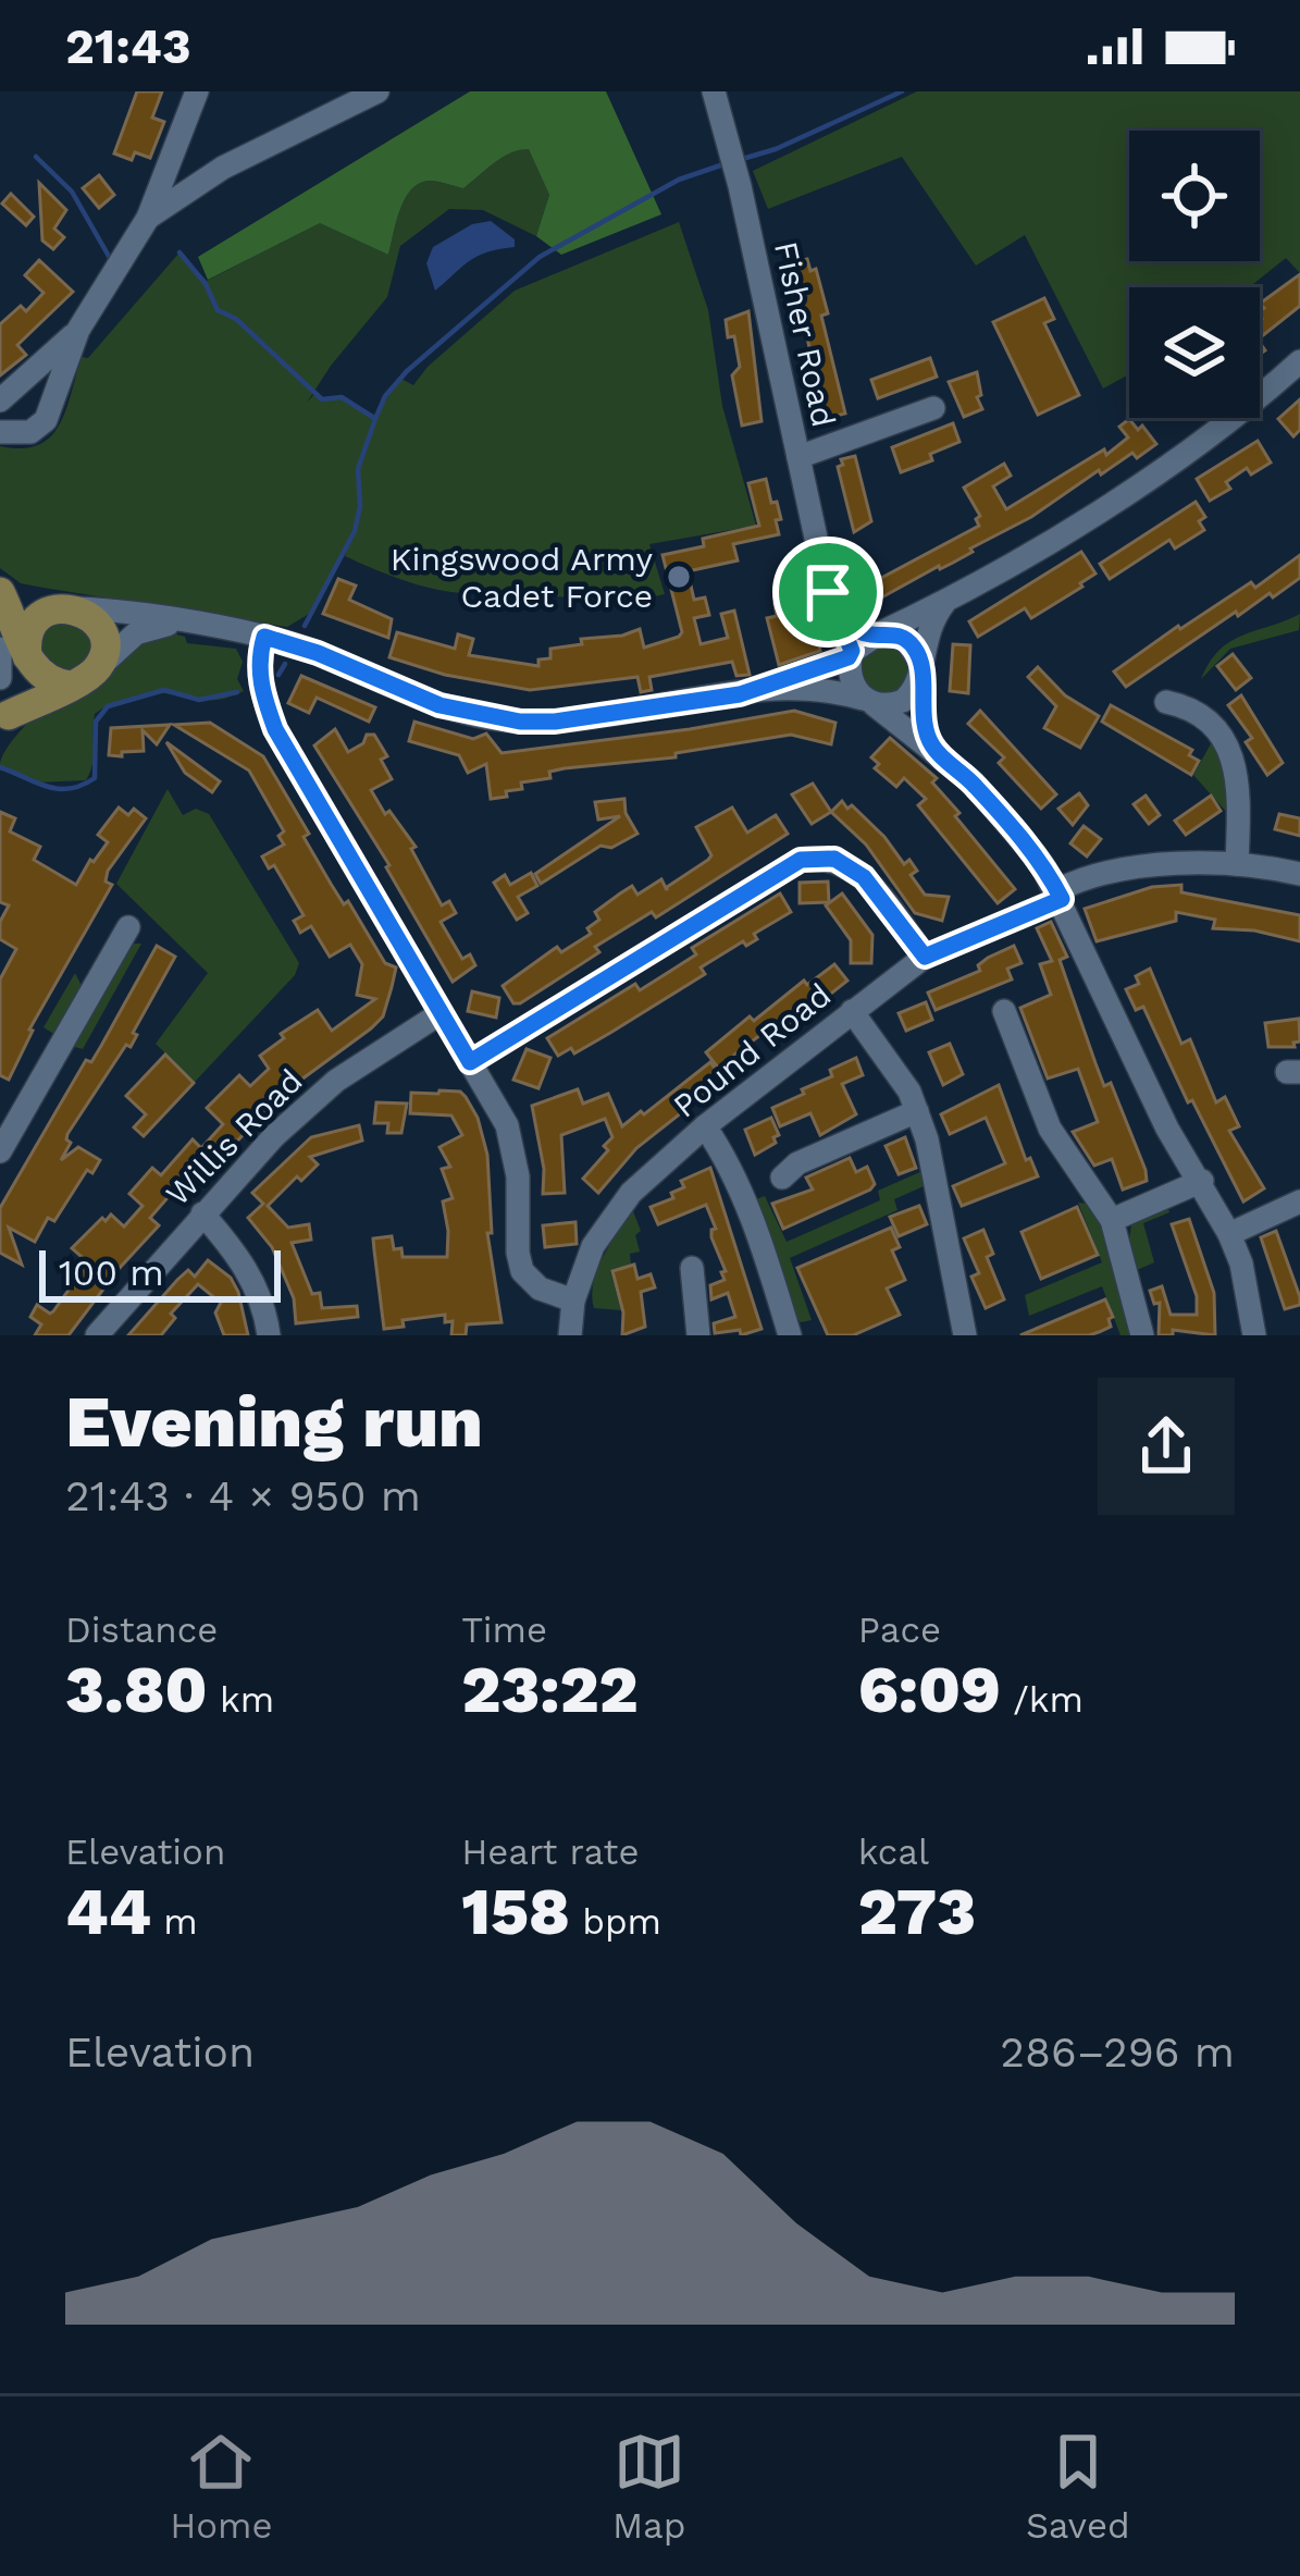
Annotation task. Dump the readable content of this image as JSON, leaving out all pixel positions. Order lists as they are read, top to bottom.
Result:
{
  "streets": {
    "street": ["Fisher Road", "Pound Road", "Willis Road"]
  },
  "places": ["Kingswood Army Cadet Force"],
  "scale_bar": "100 m",
  "page": {
    "status": "21:43",
    "scale": "100 m",
    "heading": ["Evening run", "21:43 · 4 × 950 m"],
    "stats": [
      ["Distance", "3.80 km"],
      ["Time", "23:22"],
      ["Pace", "6:09 /km"],
      ["Elevation", "44 m"],
      ["Heart rate", "158 bpm"],
      ["kcal", "273"]
    ],
    "chart": ["Elevation", "286–296 m"],
    "tabs": ["Home", "Map", "Saved"]
  }
}
